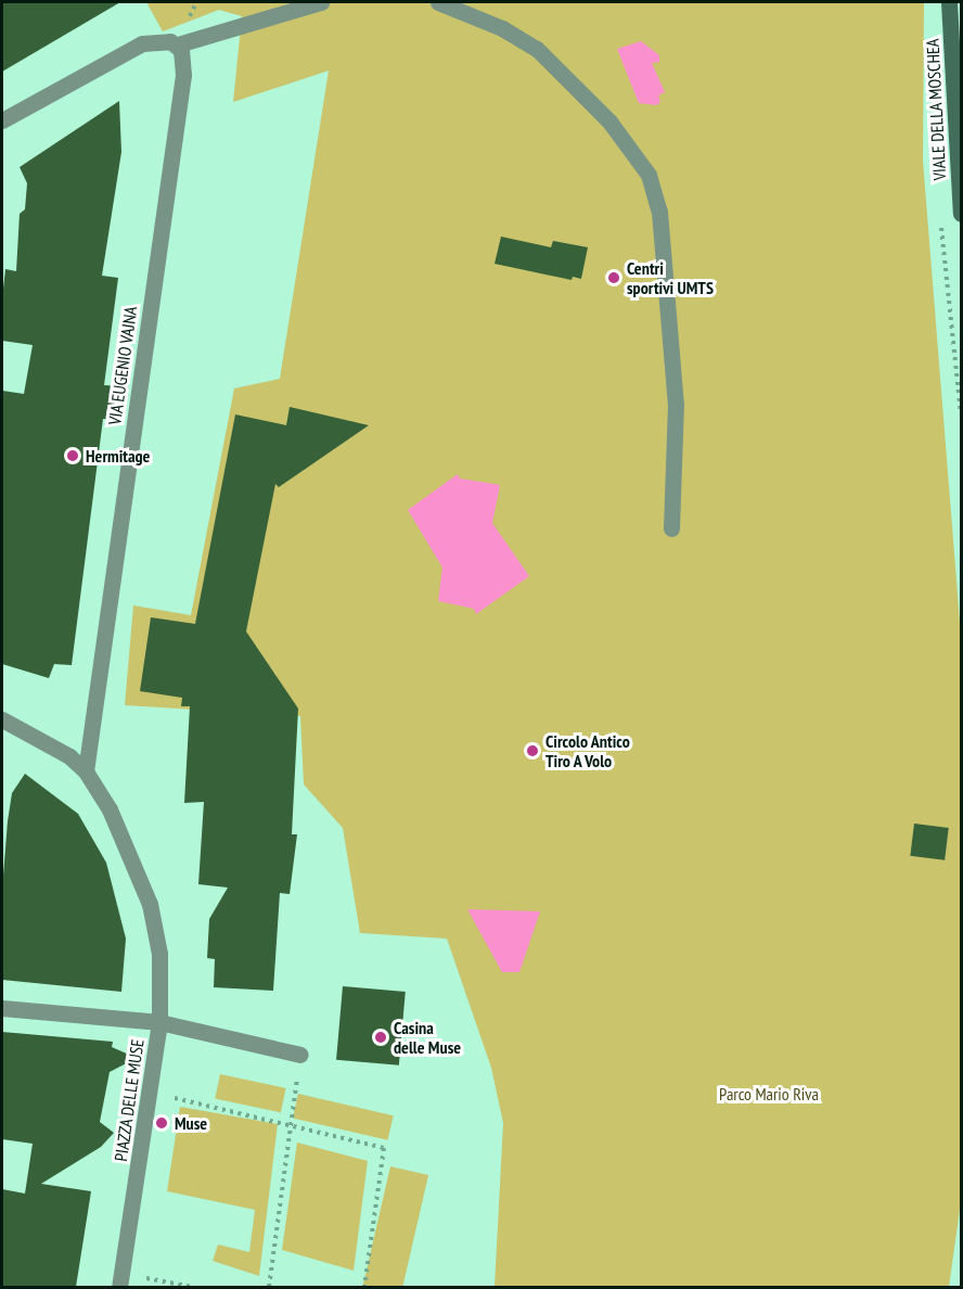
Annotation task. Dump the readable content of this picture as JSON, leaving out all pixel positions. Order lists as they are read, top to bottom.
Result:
{
  "streets": {
    "main road": ["VIALE DELLA MOSCHEA"],
    "street": ["VIA EUGENIO VAJNA", "PIAZZA DELLE MUSE"]
  },
  "parks": ["Parco Mario Riva"],
  "places": [
    "Centri sportivi UMTS",
    "Hermitage",
    "Circolo Antico Tiro A Volo",
    "Casina delle Muse",
    "Muse"
  ]
}
